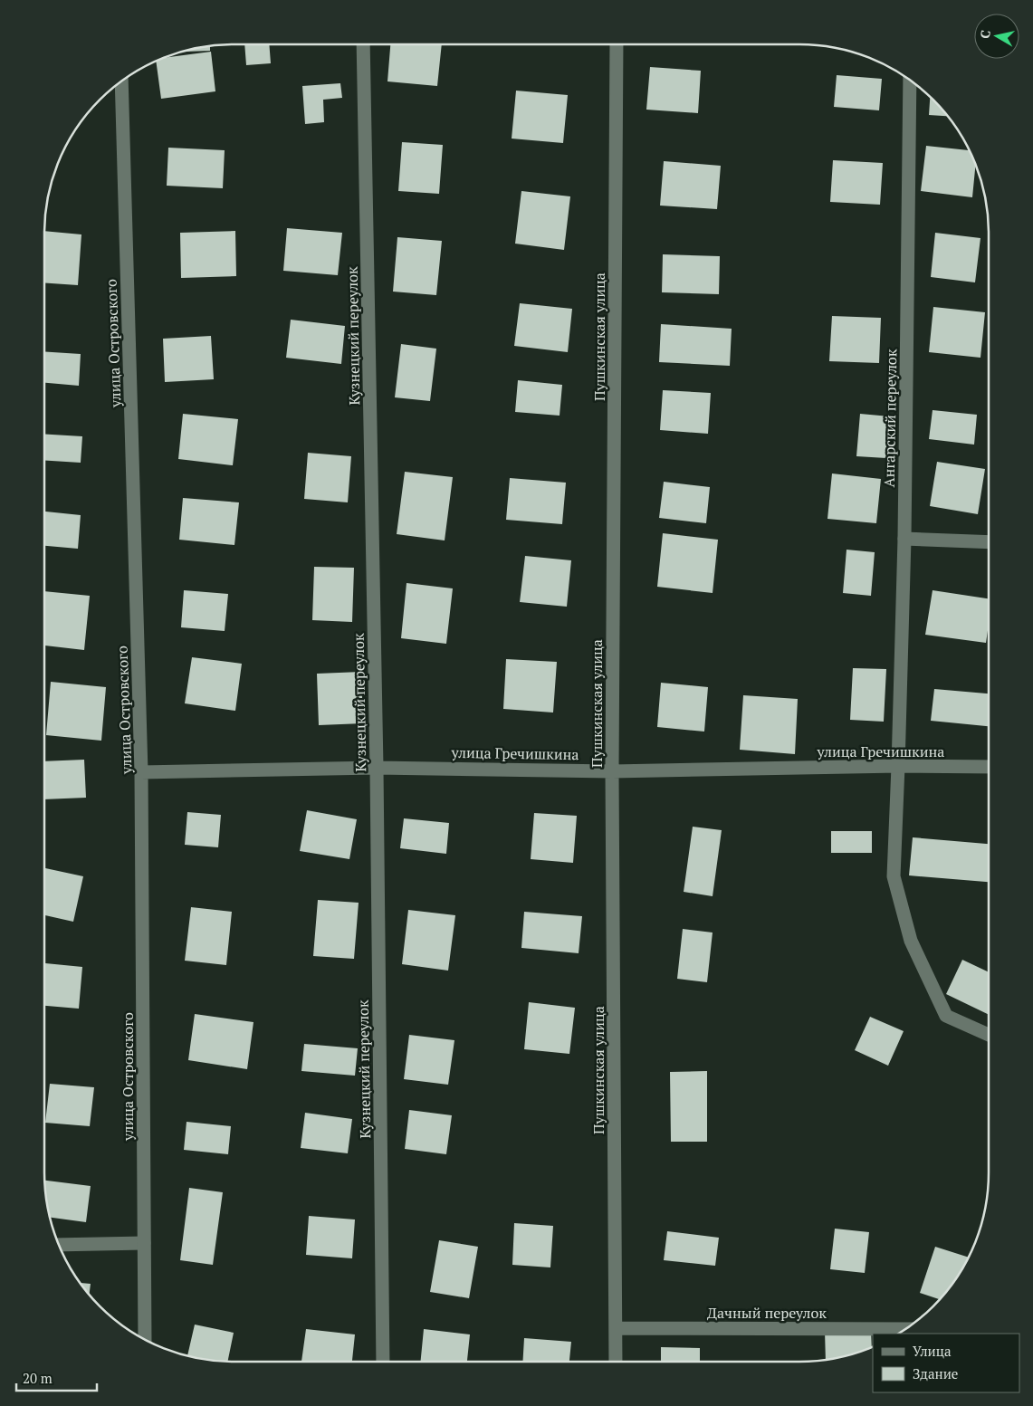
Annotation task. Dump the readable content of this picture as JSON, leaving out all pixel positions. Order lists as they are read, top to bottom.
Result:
{
  "streets": {
    "street": [
      "Кузнецкий переулок",
      "Пушкинская улица",
      "улица Островского",
      "Ангарский переулок",
      "улица Гречишкина",
      "Дачный переулок"
    ]
  },
  "crossings": [
    ["Кузнецкий переулок", "улица Гречишкина"],
    ["Пушкинская улица", "улица Гречишкина"],
    ["Пушкинская улица", "Дачный переулок"],
    ["улица Островского", "улица Гречишкина"],
    ["Ангарский переулок", "улица Гречишкина"]
  ],
  "legend": ["Улица", "Здание"],
  "scale_bar": "20 m",
  "north": "left"
}
